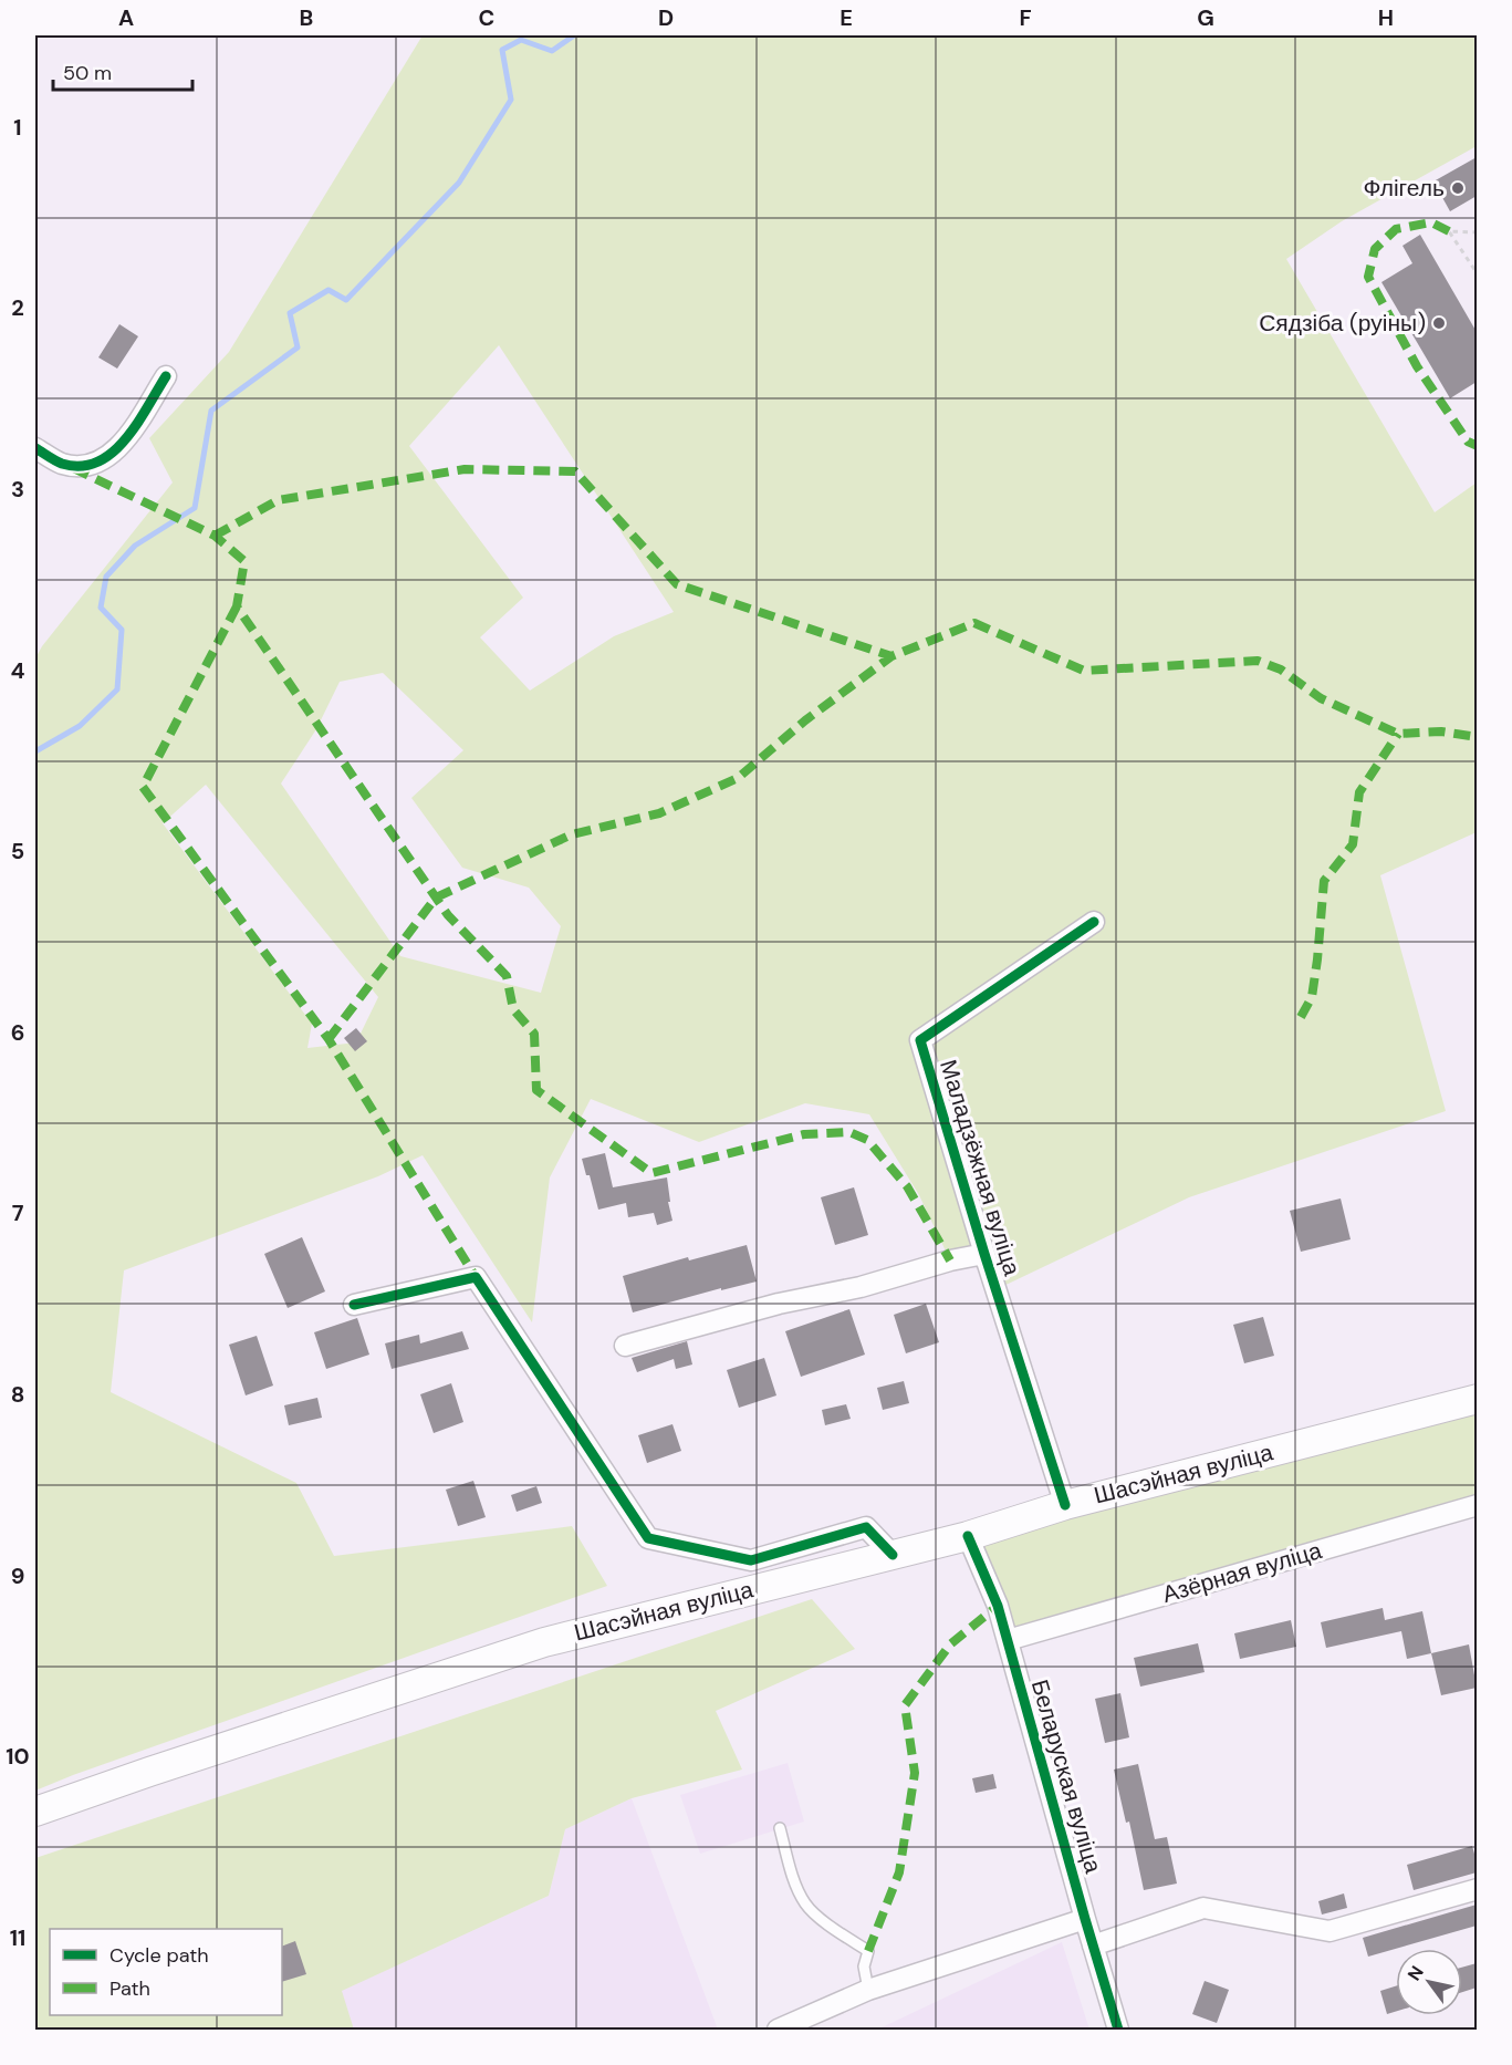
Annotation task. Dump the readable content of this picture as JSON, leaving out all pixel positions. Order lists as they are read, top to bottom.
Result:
{
  "streets": {
    "main road": ["Шасэйная вуліца"],
    "street": ["Маладзёжная вуліца", "Азёрная вуліца", "Беларуская вуліца"]
  },
  "crossings": [
    ["Маладзёжная вуліца", "Шасэйная вуліца"],
    ["Шасэйная вуліца", "Беларуская вуліца"],
    ["Азёрная вуліца", "Беларуская вуліца"]
  ],
  "places": ["Флігель", "Сядзіба (руіны)"],
  "legend": ["Cycle path", "Path"],
  "scale_bar": "50 m",
  "north": "top left",
  "grid": {
    "columns": [
      "A",
      "B",
      "C",
      "D",
      "E",
      "F",
      "G",
      "H"
    ],
    "rows": [
      "1",
      "2",
      "3",
      "4",
      "5",
      "6",
      "7",
      "8",
      "9",
      "10",
      "11"
    ]
  }
}
